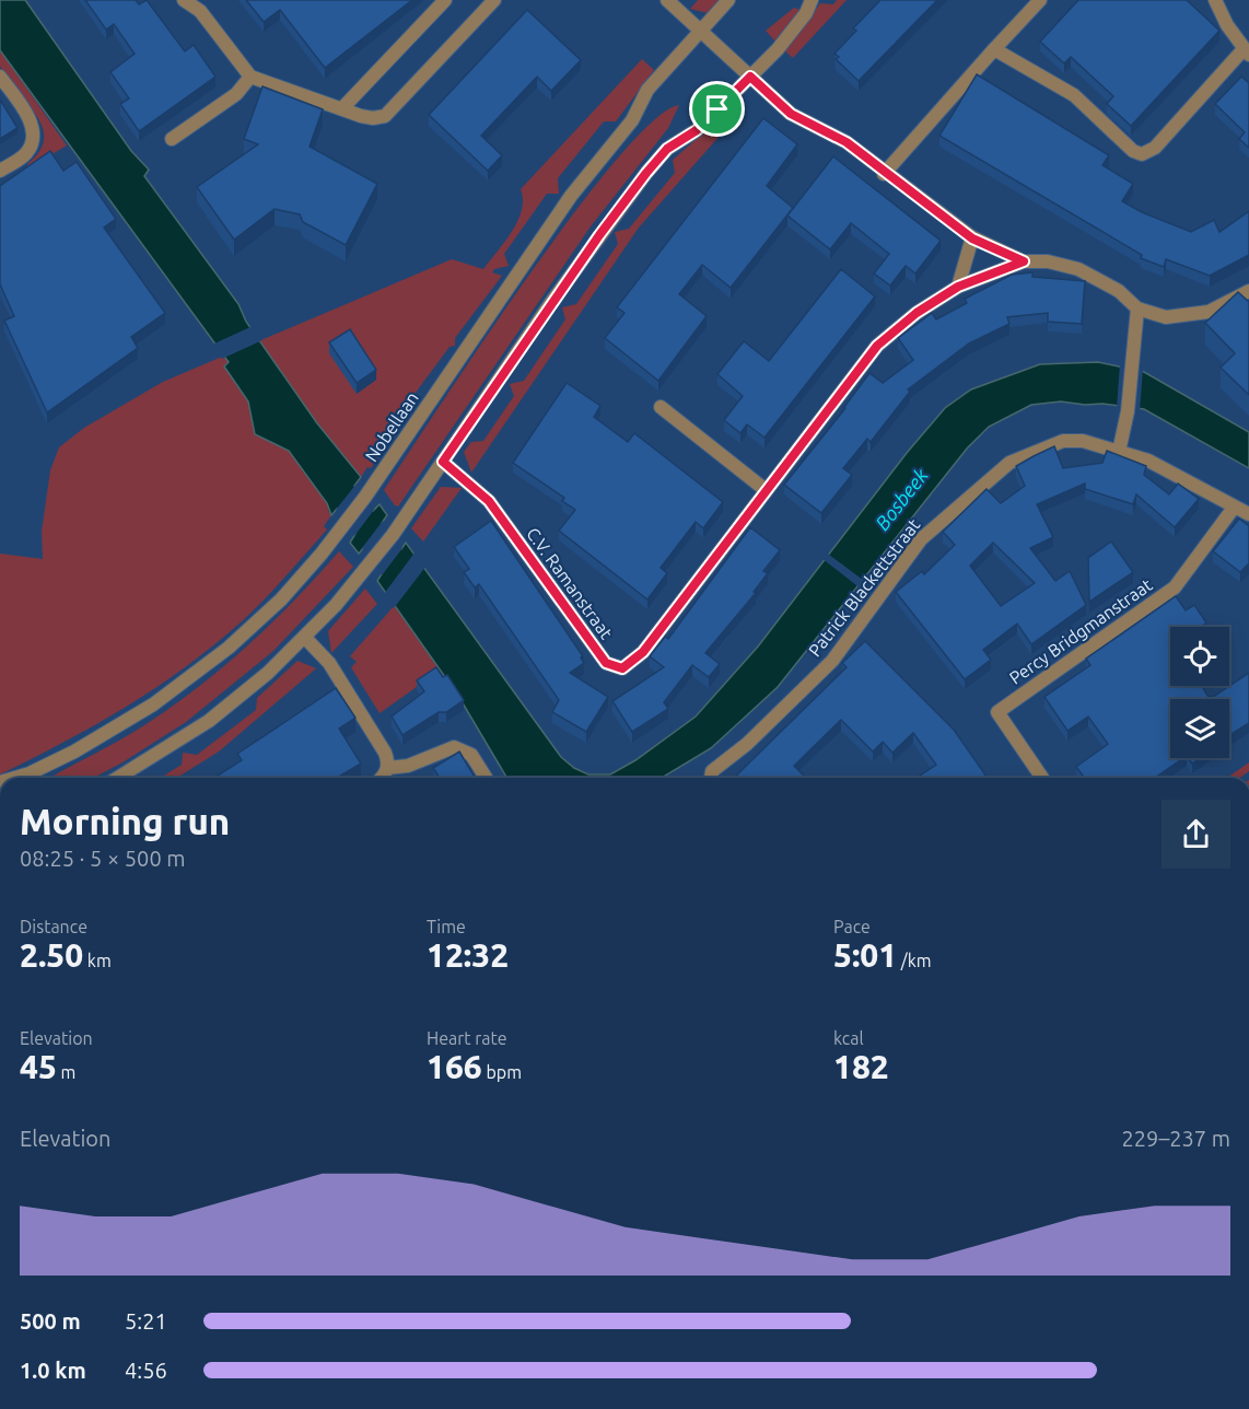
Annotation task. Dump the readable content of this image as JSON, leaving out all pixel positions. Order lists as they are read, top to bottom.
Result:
{
  "streets": {
    "street": [
      "Nobellaan",
      "C.V. Ramanstraat",
      "Patrick Blackettstraat",
      "Percy Bridgmanstraat"
    ]
  },
  "crossings": [
    ["Patrick Blackettstraat", "Percy Bridgmanstraat"]
  ],
  "water": ["Bosbeek"],
  "page": {
    "heading": ["Morning run", "08:25 · 5 × 500 m"],
    "stats": [
      ["Distance", "2.50 km"],
      ["Time", "12:32"],
      ["Pace", "5:01 /km"],
      ["Elevation", "45 m"],
      ["Heart rate", "166 bpm"],
      ["kcal", "182"]
    ],
    "chart": ["Elevation", "229–237 m"],
    "list": [
      {
        "name": "500 m",
        "note": "5:21"
      },
      {
        "name": "1.0 km",
        "note": "4:56"
      }
    ]
  }
}
